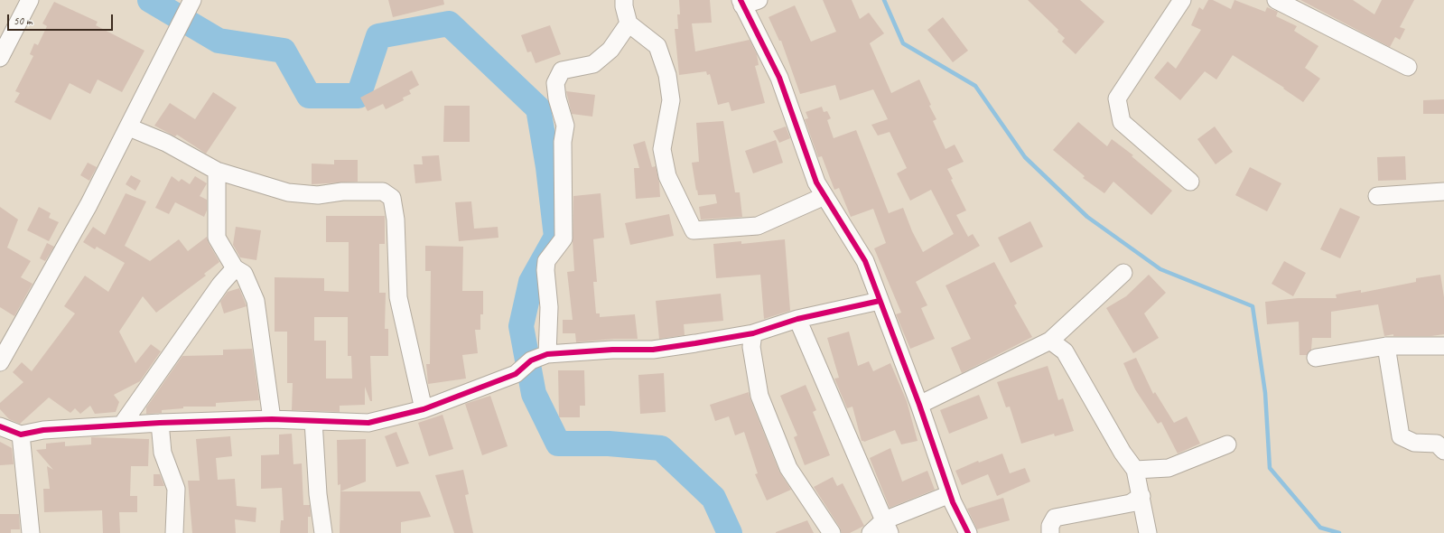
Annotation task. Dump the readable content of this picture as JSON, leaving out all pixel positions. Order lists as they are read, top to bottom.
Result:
{
  "scale_bar": "50 m"
}
